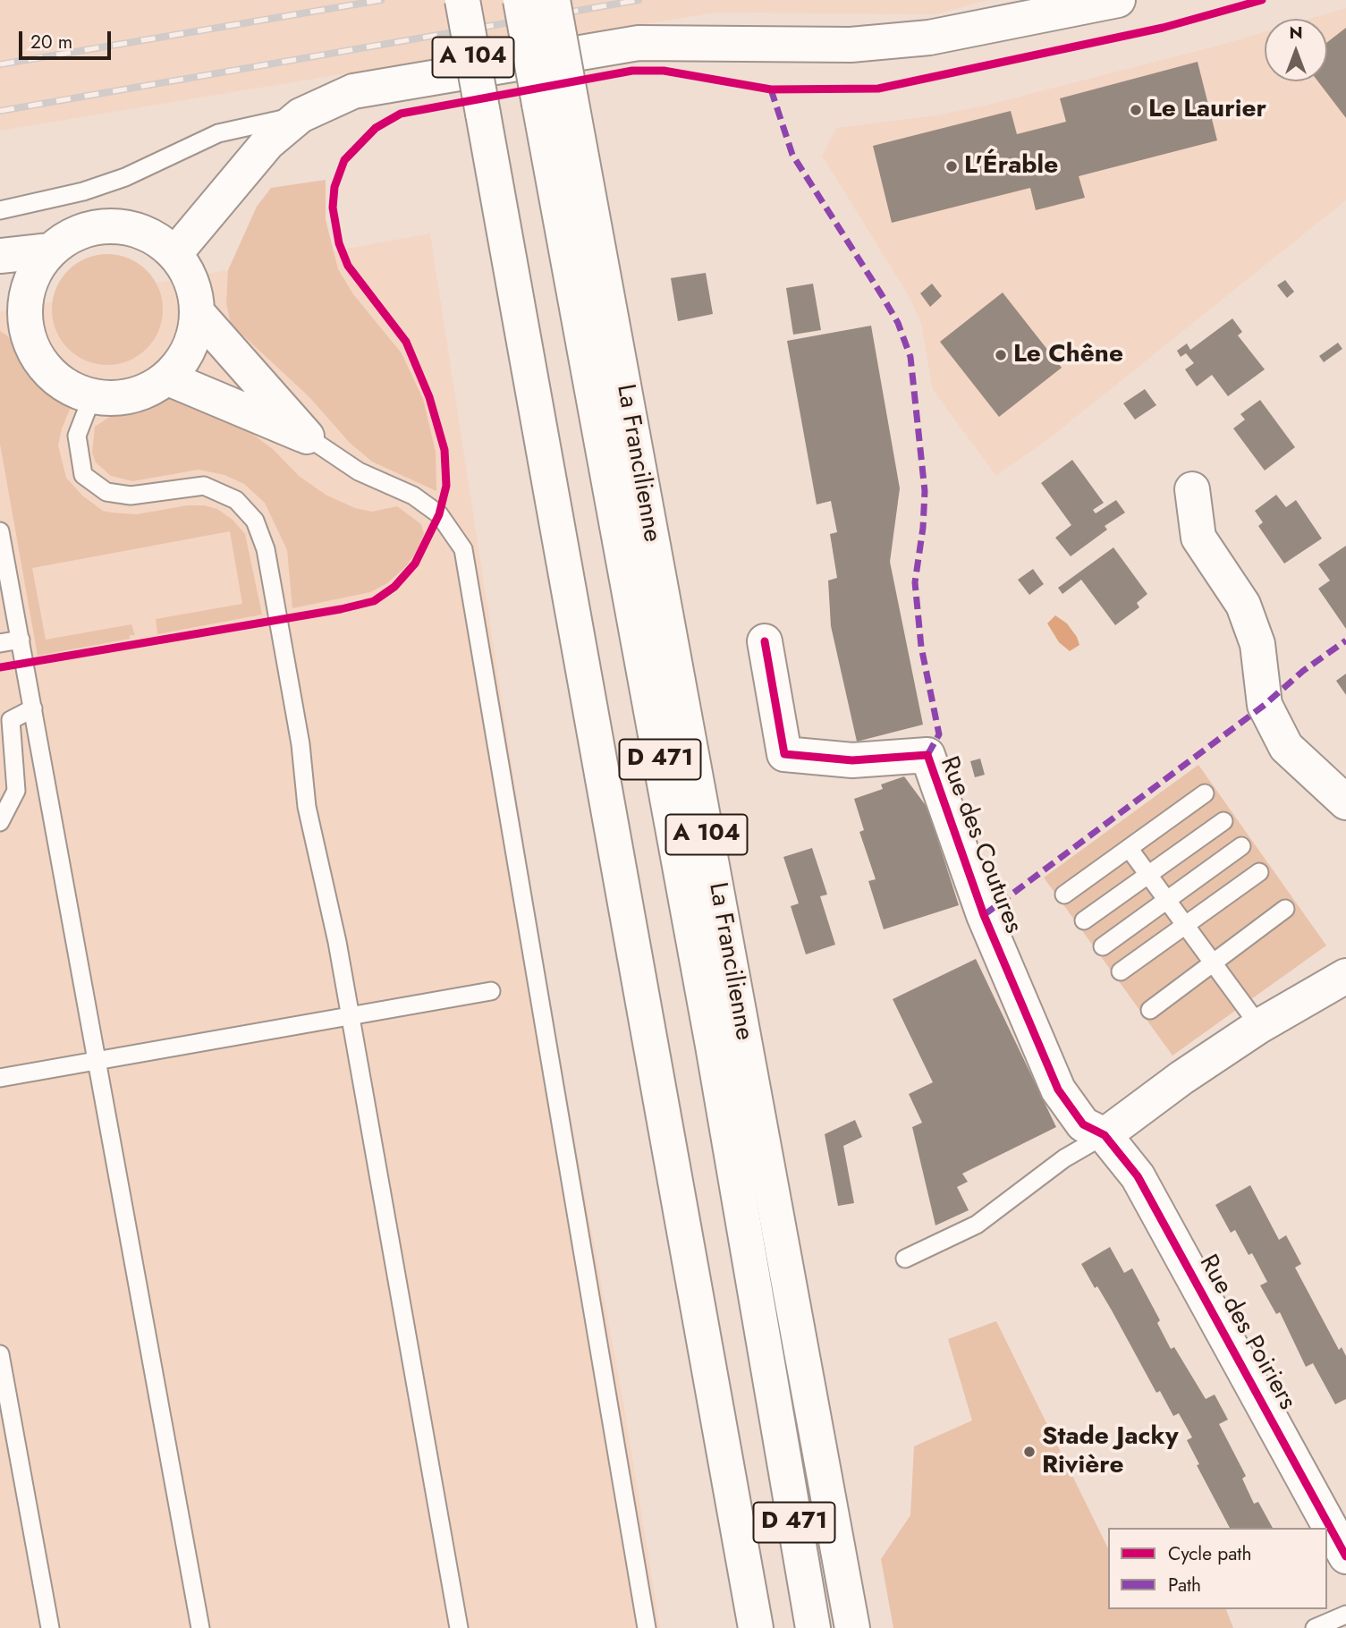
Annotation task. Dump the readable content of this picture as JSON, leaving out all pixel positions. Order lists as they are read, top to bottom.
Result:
{
  "streets": {
    "main road": [
      "A 104",
      "La Francilienne",
      "D 471",
      "Rue des Coutures",
      "Rue des Poiriers"
    ]
  },
  "crossings": [
    ["La Francilienne", "D 471"],
    ["Rue des Coutures", "Rue des Poiriers"]
  ],
  "places": [
    "Le Laurier",
    "L'Érable",
    "Le Chêne",
    "Stade Jacky Rivière"
  ],
  "legend": ["Cycle path", "Path"],
  "scale_bar": "20 m",
  "north": "top"
}
